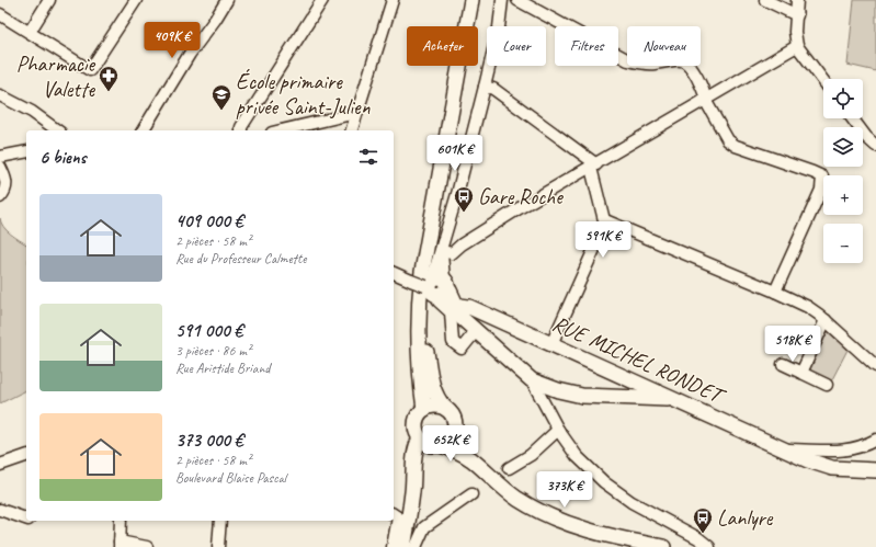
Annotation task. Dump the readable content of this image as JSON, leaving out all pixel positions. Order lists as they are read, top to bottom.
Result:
{
  "streets": {
    "main road": ["RUE MICHEL RONDET"]
  },
  "places": {
    "pharmacy": ["Pharmacie Valette"],
    "school or university": ["École primaire privée Saint-Julien"],
    "bus stop": ["Gare Roche", "Lanlyre"]
  },
  "page": {
    "price": [
      "409K €",
      "601K €",
      "591K €",
      "518K €",
      "652K €",
      "373K €"
    ],
    "chip": [
      "Acheter",
      "Louer",
      "Filtres",
      "Nouveau"
    ],
    "map_buttons": ["+", "−"],
    "heading": "6 biens",
    "list": [
      {
        "name": "409 000 €",
        "note": "2 pièces · 58 m² · Rue du Professeur Calmette"
      },
      {
        "name": "591 000 €",
        "note": "3 pièces · 86 m² · Rue Aristide Briand"
      },
      {
        "name": "373 000 €",
        "note": "2 pièces · 58 m² · Boulevard Blaise Pascal"
      }
    ]
  }
}
